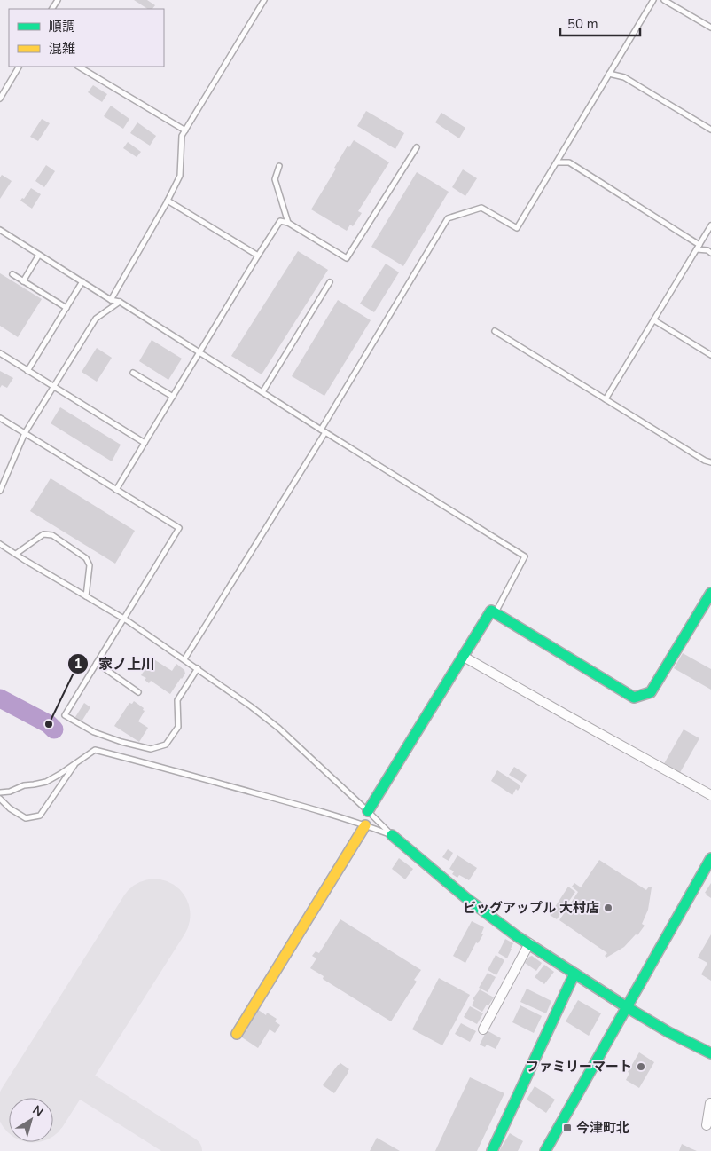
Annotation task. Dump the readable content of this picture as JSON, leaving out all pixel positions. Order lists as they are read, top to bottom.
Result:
{
  "places": {
    "other": ["家ノ上川", "ビッグアップル 大村店", "ファミリーマート"],
    "transit": ["今津町北"]
  },
  "legend": ["順調", "混雑"],
  "scale_bar": "50 m",
  "north": "top right"
}
